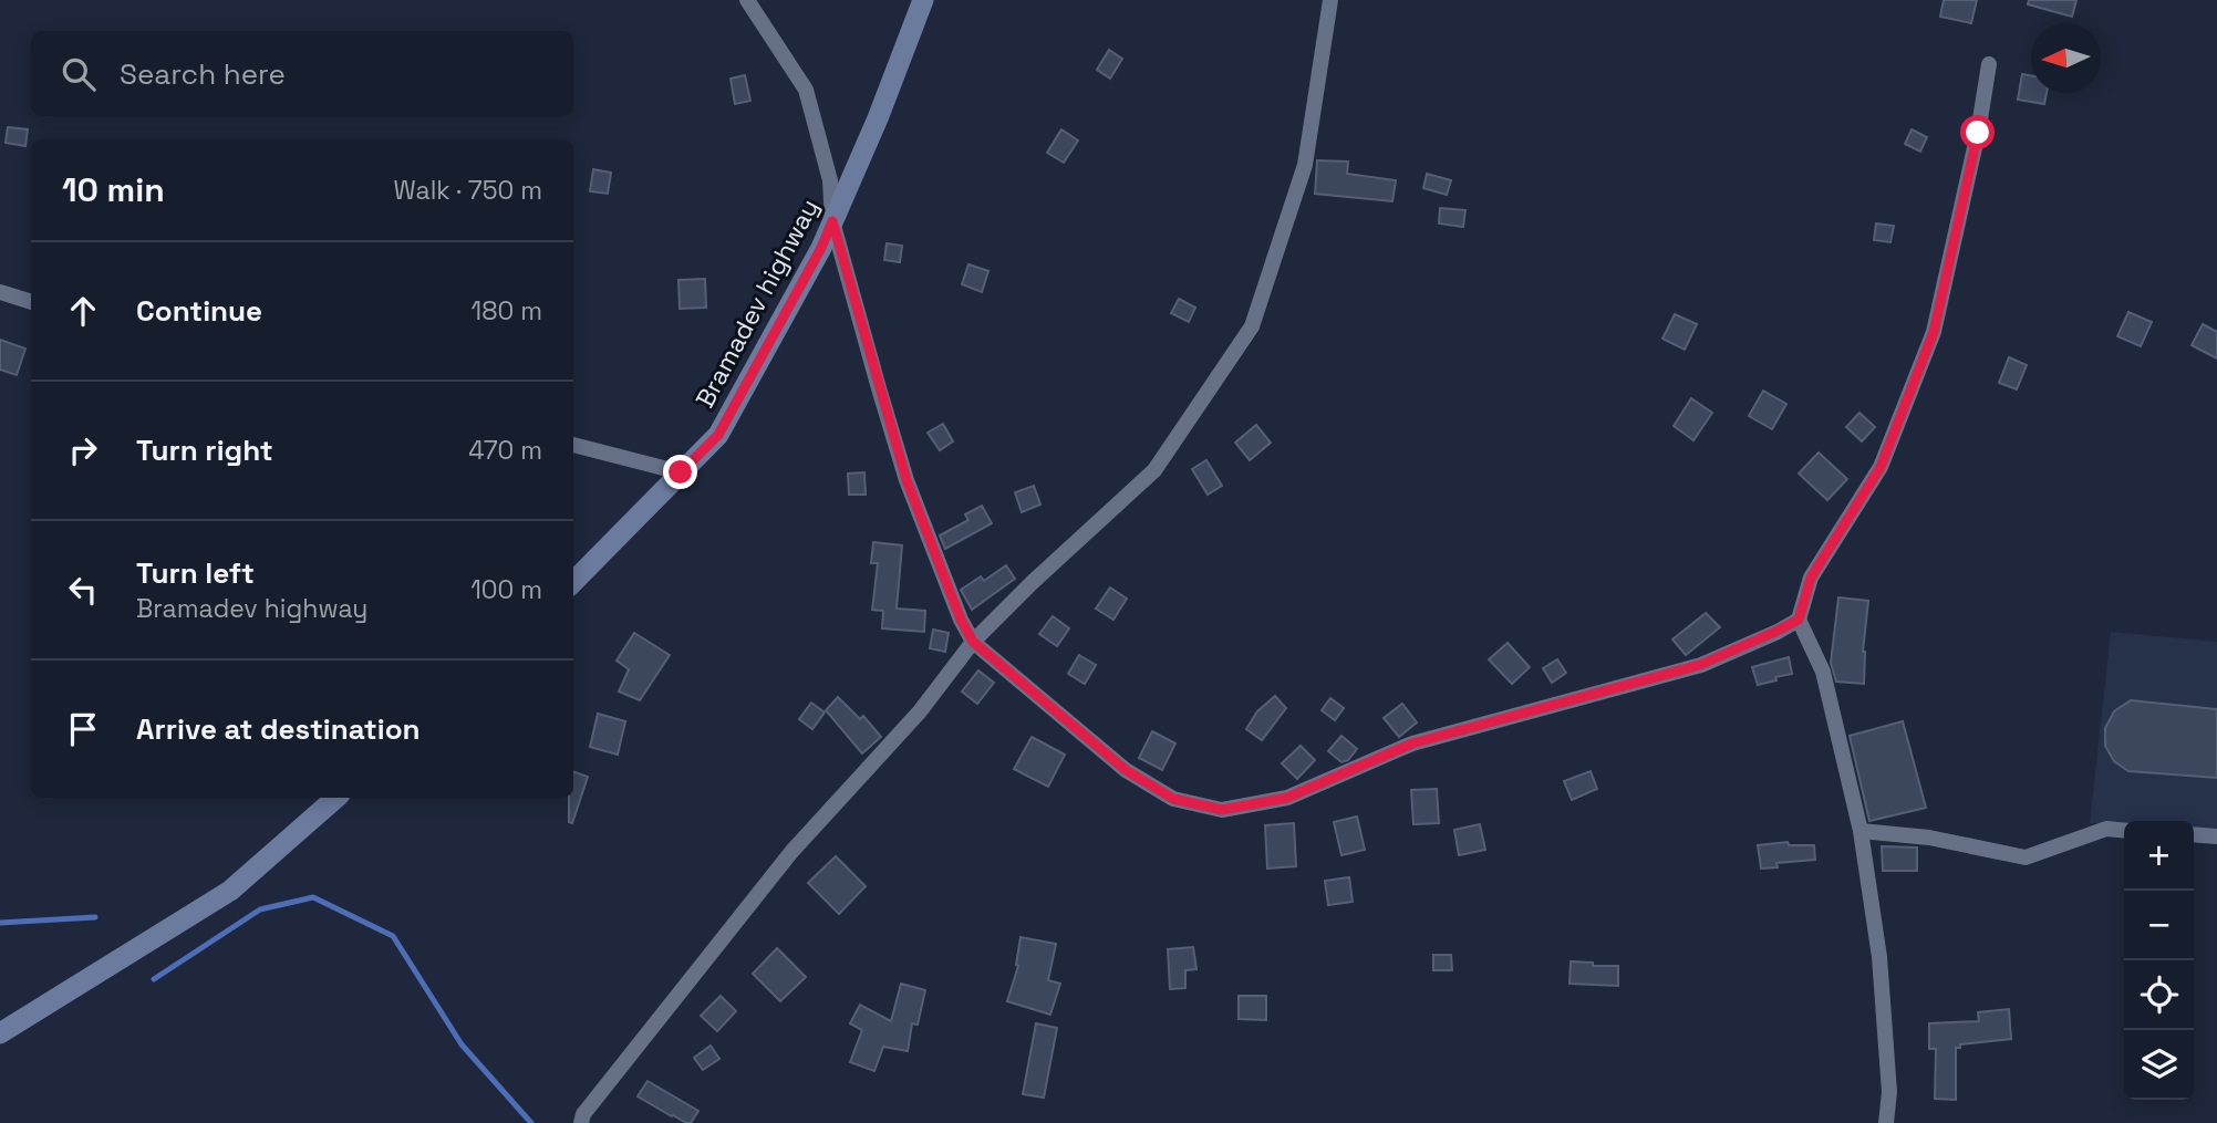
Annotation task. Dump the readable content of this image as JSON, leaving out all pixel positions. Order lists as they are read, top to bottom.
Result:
{
  "streets": {
    "street": ["Bramadev highway"]
  },
  "north": "left",
  "page": {
    "search": "Search here",
    "heading": ["10 min", "Walk · 750 m"],
    "list": [
      ["Continue", "180 m"],
      ["Turn right", "470 m"],
      ["Turn left", "Bramadev highway", "100 m"],
      "Arrive at destination"
    ],
    "map_buttons": ["+", "−"]
  }
}
